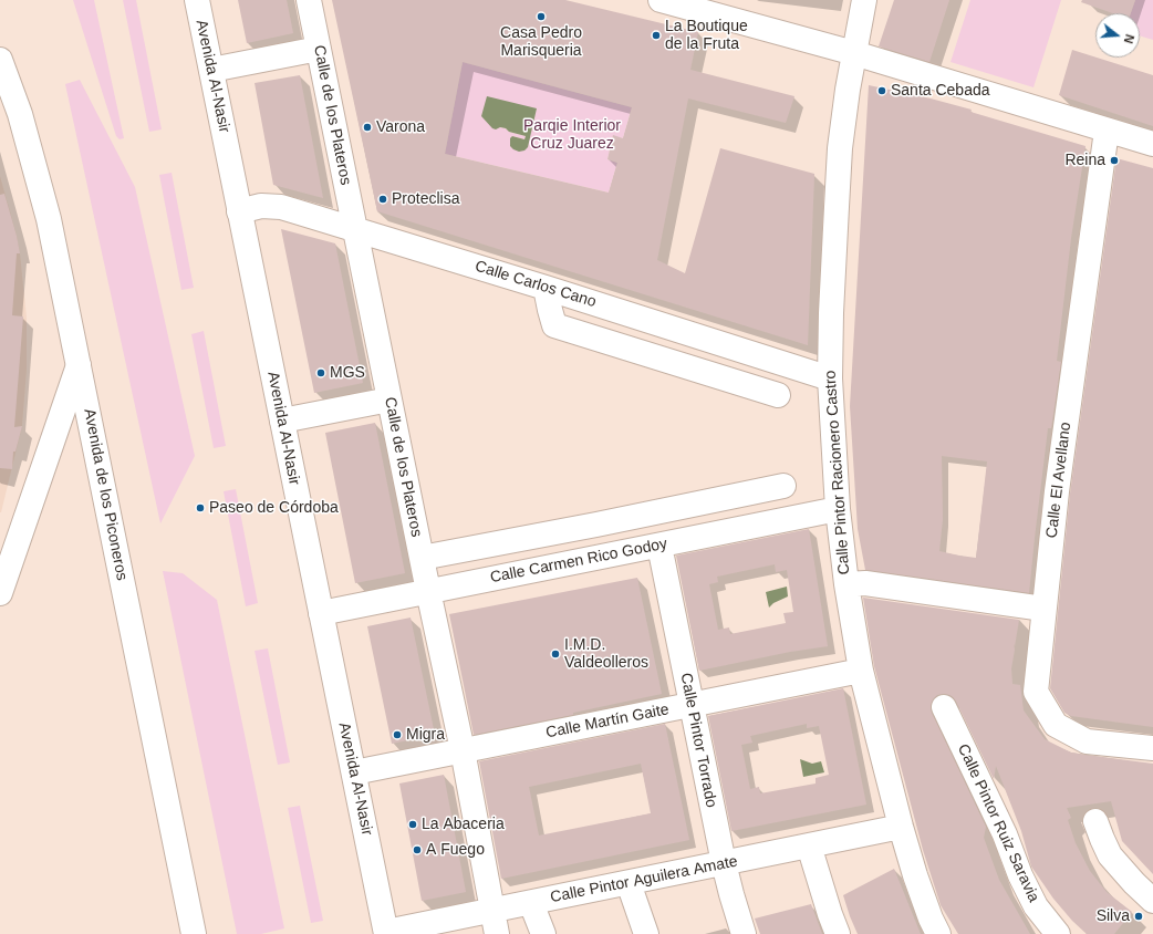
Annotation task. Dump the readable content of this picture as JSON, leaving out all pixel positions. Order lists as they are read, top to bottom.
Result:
{
  "streets": {
    "street": [
      "Avenida Al-Nasir",
      "Calle de los Plateros",
      "Calle Carlos Cano",
      "Calle Pintor Racionero Castro",
      "Calle El Avellano",
      "Avenida de los Piconeros",
      "Calle Carmen Rico Godoy",
      "Calle Martín Gaite",
      "Calle Pintor Torrado",
      "Calle Pintor Ruiz Saravia",
      "Calle Pintor Aguilera Amate"
    ]
  },
  "crossings": [
    ["Avenida Al-Nasir", "Calle Carlos Cano"],
    ["Avenida Al-Nasir", "Calle Carmen Rico Godoy"],
    ["Avenida Al-Nasir", "Calle Martín Gaite"],
    ["Avenida Al-Nasir", "Calle Pintor Aguilera Amate"],
    ["Calle de los Plateros", "Calle Carlos Cano"],
    ["Calle de los Plateros", "Calle Carmen Rico Godoy"],
    ["Calle de los Plateros", "Calle Martín Gaite"],
    ["Calle de los Plateros", "Calle Pintor Aguilera Amate"],
    ["Calle Carlos Cano", "Calle Pintor Racionero Castro"],
    ["Calle Pintor Racionero Castro", "Calle Carmen Rico Godoy"],
    ["Calle Pintor Racionero Castro", "Calle Martín Gaite"],
    ["Calle Pintor Racionero Castro", "Calle Pintor Aguilera Amate"],
    ["Calle Carmen Rico Godoy", "Calle Pintor Torrado"],
    ["Calle Martín Gaite", "Calle Pintor Torrado"],
    ["Calle Pintor Torrado", "Calle Pintor Aguilera Amate"]
  ],
  "parks": ["Parqie Interior Cruz Juarez"],
  "places": [
    "Casa Pedro Marisqueria",
    "La Boutique de la Fruta",
    "Santa Cebada",
    "Varona",
    "Reina",
    "Proteclisa",
    "MGS",
    "Paseo de Córdoba",
    "I.M.D. Valdeolleros",
    "Migra",
    "La Abaceria",
    "A Fuego",
    "Silva"
  ],
  "north": "right"
}
